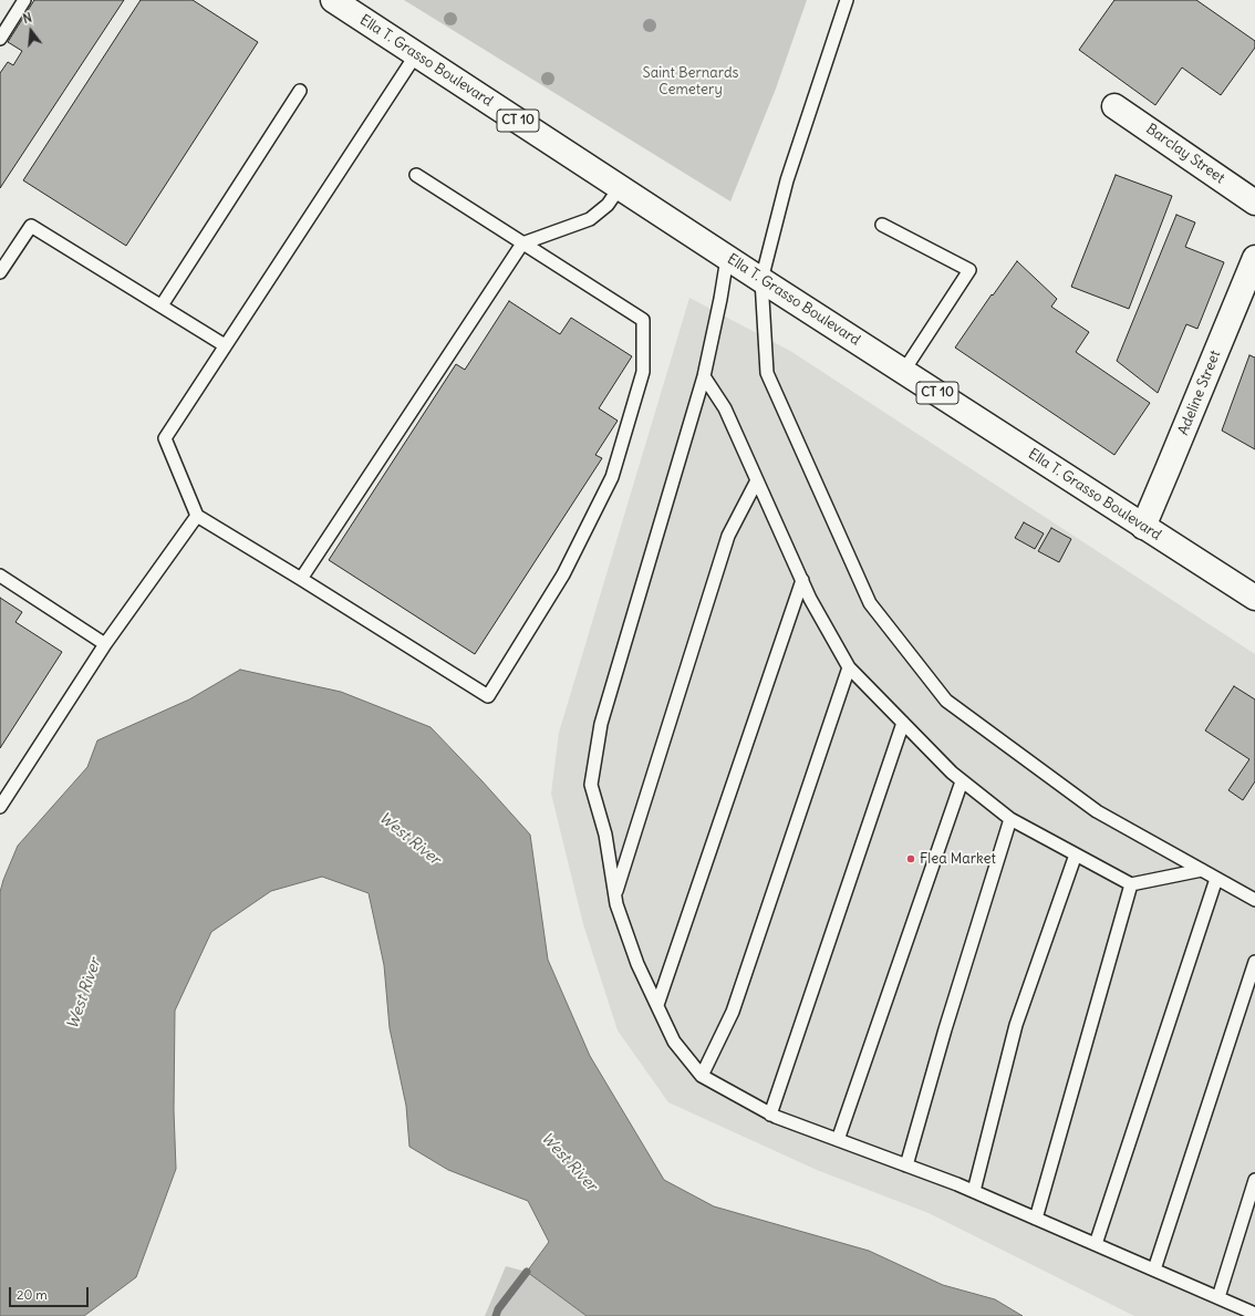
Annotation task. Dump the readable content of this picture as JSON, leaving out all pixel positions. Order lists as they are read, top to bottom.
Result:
{
  "streets": {
    "main road": [
      "Ella T. Grasso Boulevard",
      "CT 10",
      "Barclay Street",
      "Adeline Street"
    ]
  },
  "crossings": [
    ["Ella T. Grasso Boulevard", "Adeline Street"]
  ],
  "water": ["West River"],
  "parks": ["Saint Bernards Cemetery"],
  "places": ["Flea Market"],
  "scale_bar": "20 m",
  "north": "top"
}
